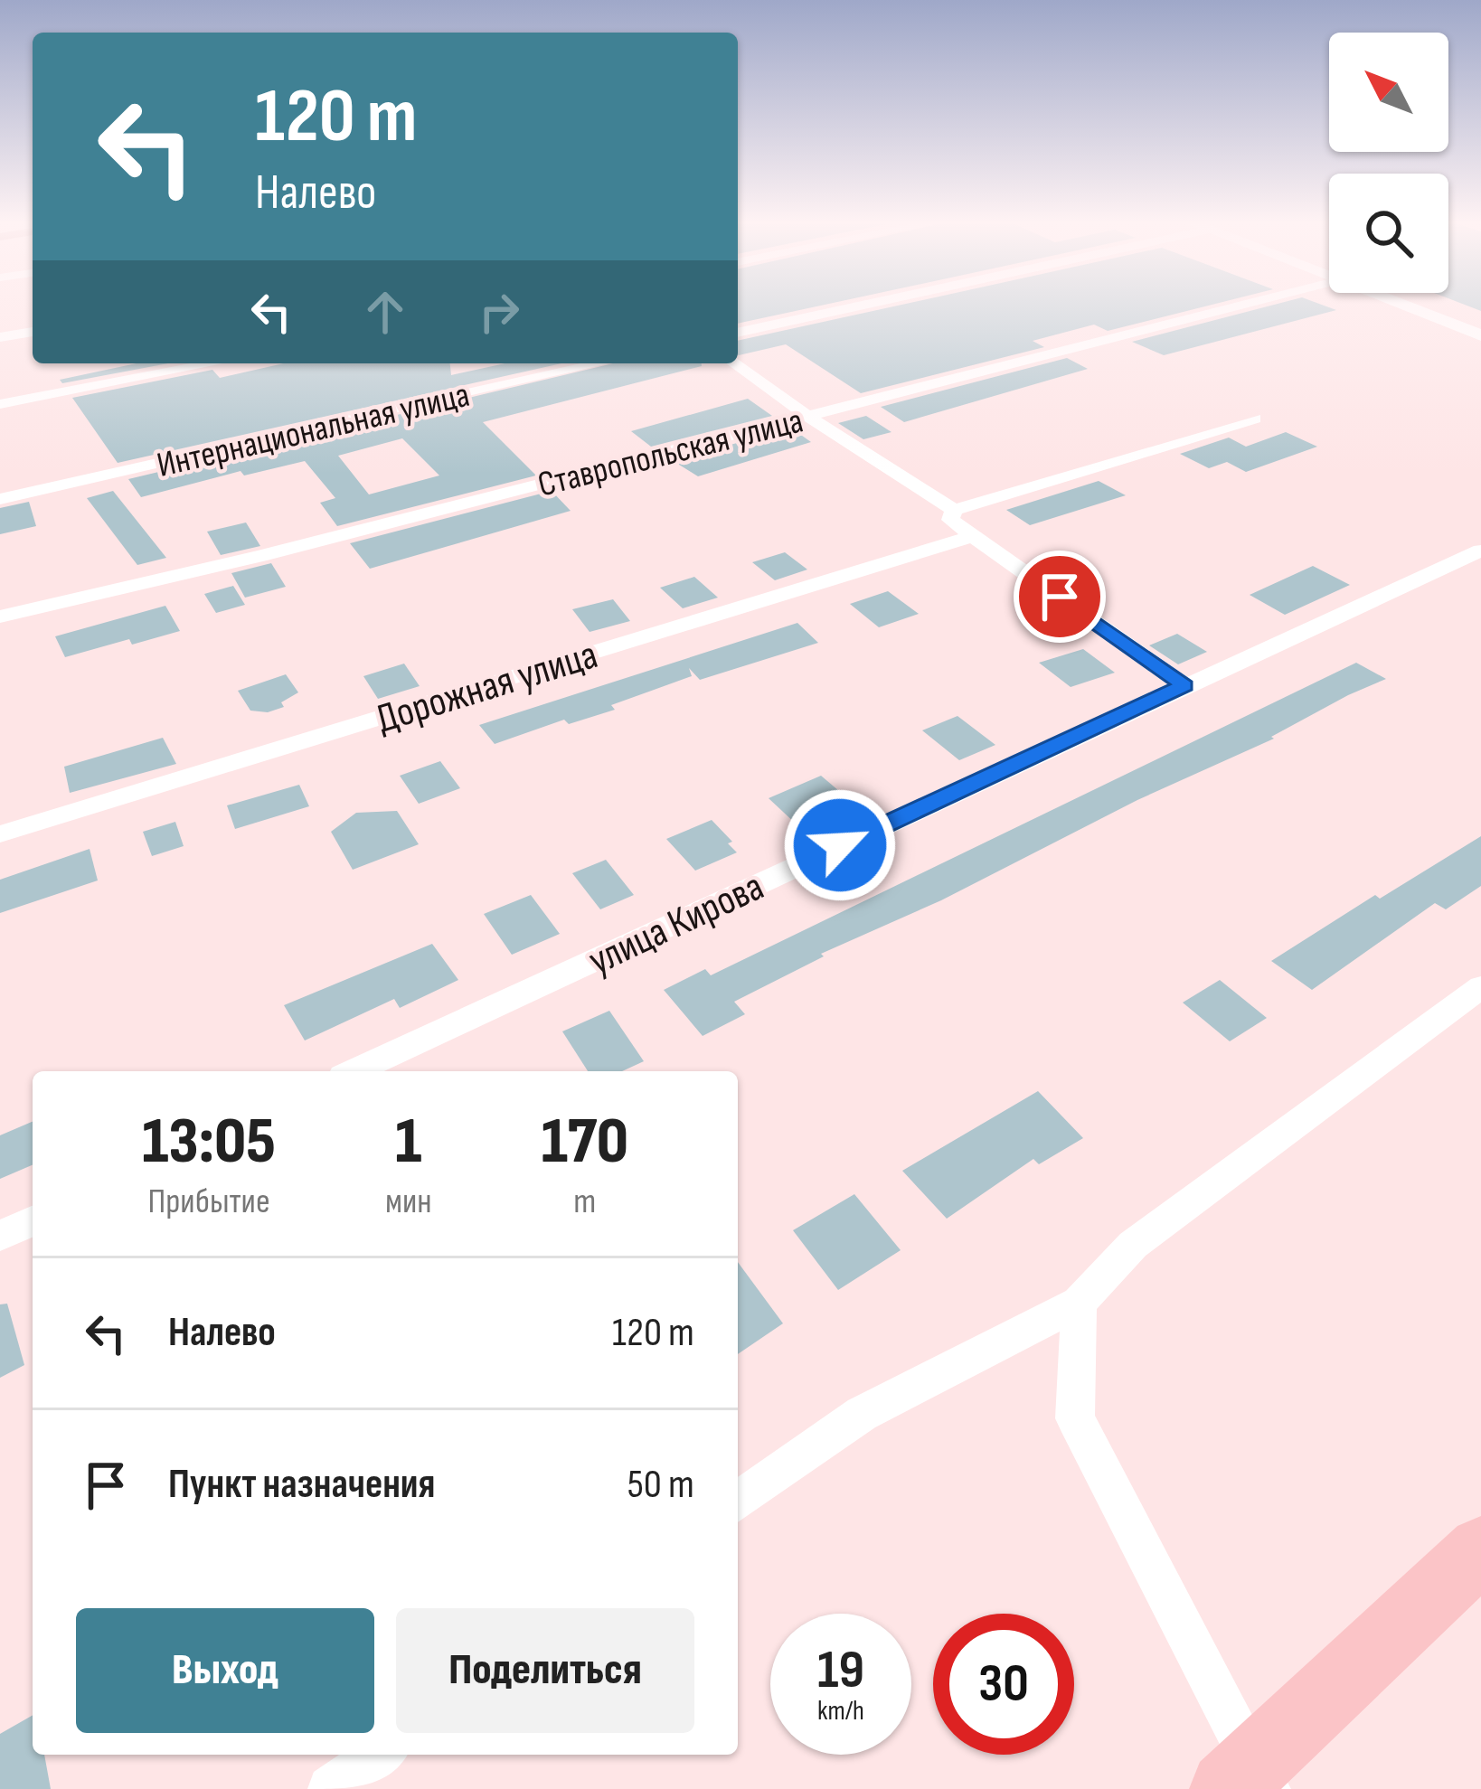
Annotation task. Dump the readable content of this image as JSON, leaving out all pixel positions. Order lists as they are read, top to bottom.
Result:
{
  "streets": {
    "street": [
      "Интернациональная улица",
      "Ставропольская улица",
      "Дорожная улица",
      "улица Кирова"
    ]
  },
  "north": "top left",
  "page": {
    "turn": ["120 m", "Налево"],
    "eta": [
      "13:05",
      "Прибытие",
      "1",
      "мин",
      "170",
      "m"
    ],
    "list": [
      {
        "name": "Налево",
        "value": "120 m"
      },
      {
        "name": "Пункт назначения",
        "value": "50 m"
      }
    ],
    "buttons": ["Выход", "Поделиться"],
    "speed": "19 km/h",
    "limit": "30"
  }
}
